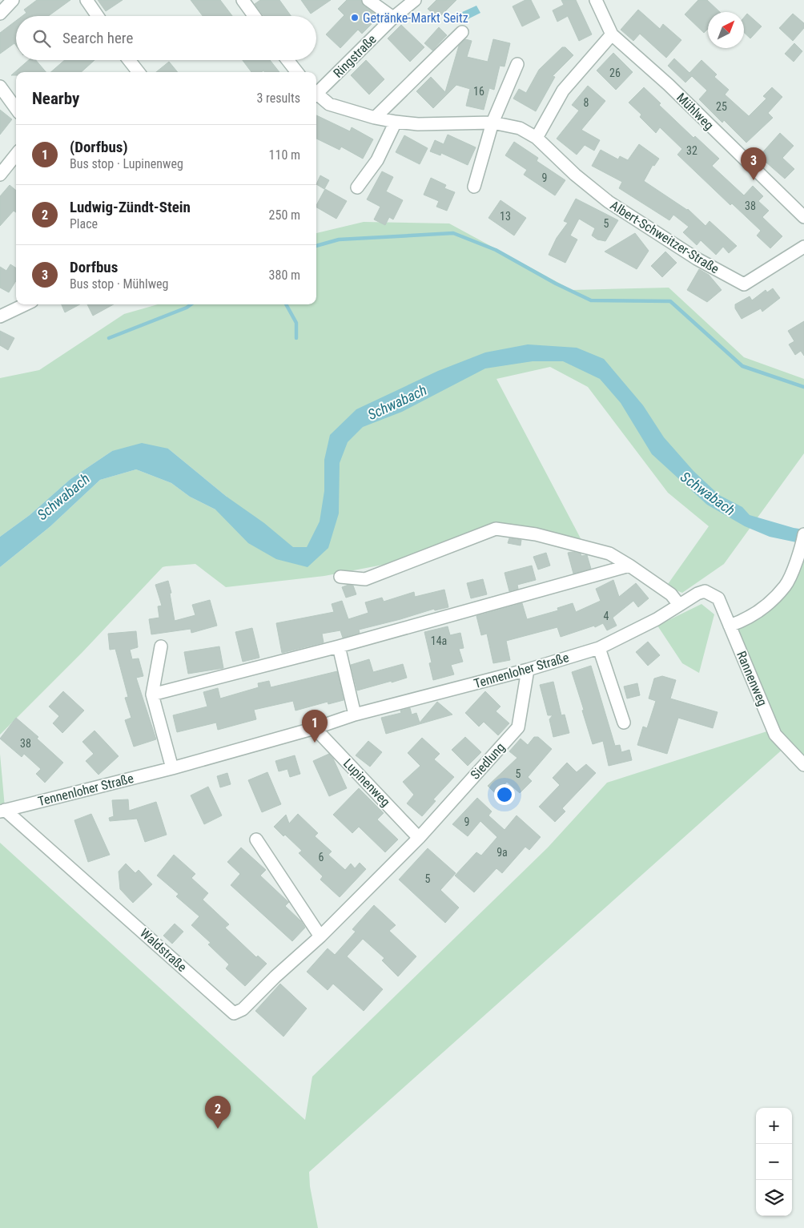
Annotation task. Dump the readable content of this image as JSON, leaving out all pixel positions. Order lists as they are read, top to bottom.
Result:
{
  "streets": {
    "street": [
      "Ringstraße",
      "Mühlweg",
      "Albert-Schweitzer-Straße",
      "Tennenloher Straße",
      "Rannenweg",
      "Siedlung",
      "Lupinenweg",
      "Waldstraße"
    ]
  },
  "crossings": [
    ["Tennenloher Straße", "Rannenweg"],
    ["Tennenloher Straße", "Siedlung"],
    ["Tennenloher Straße", "Lupinenweg"],
    ["Tennenloher Straße", "Waldstraße"],
    ["Siedlung", "Lupinenweg"],
    ["Siedlung", "Waldstraße"],
    ["Lupinenweg", "Waldstraße"]
  ],
  "water": ["Schwabach"],
  "places": ["Getränke-Markt Seitz"],
  "house_numbers": [
    "26",
    "16",
    "8",
    "25",
    "32",
    "9",
    "38",
    "13",
    "5",
    "4",
    "14a",
    "38",
    "5",
    "9",
    "9a",
    "6",
    "5"
  ],
  "north": "top right",
  "page": {
    "search": "Search here",
    "heading": ["Nearby", "3 results"],
    "list": [
      {
        "mark": "1",
        "name": "(Dorfbus)",
        "note": "Bus stop · Lupinenweg",
        "value": "110 m"
      },
      {
        "mark": "2",
        "name": "Ludwig-Zündt-Stein",
        "note": "Place",
        "value": "250 m"
      },
      {
        "mark": "3",
        "name": "Dorfbus",
        "note": "Bus stop · Mühlweg",
        "value": "380 m"
      }
    ],
    "pins": ["3", "1", "2"],
    "map_buttons": ["+", "−"]
  }
}
